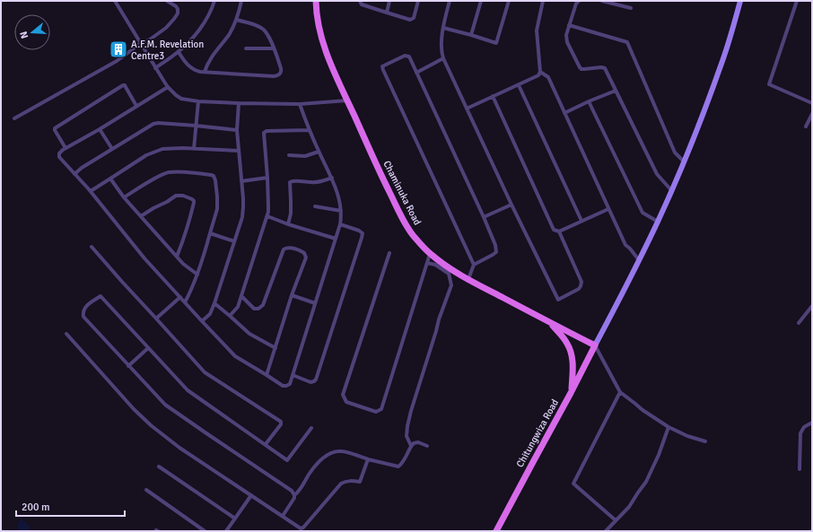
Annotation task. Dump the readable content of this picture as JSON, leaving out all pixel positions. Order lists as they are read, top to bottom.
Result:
{
  "streets": {
    "main road": ["Chaminuka Road", "Chitungwiza Road"]
  },
  "crossings": [
    ["Chaminuka Road", "Chitungwiza Road"]
  ],
  "places": {
    "building": ["A.F.M. Revelation Centre3"]
  },
  "scale_bar": "200 m",
  "north": "left"
}
